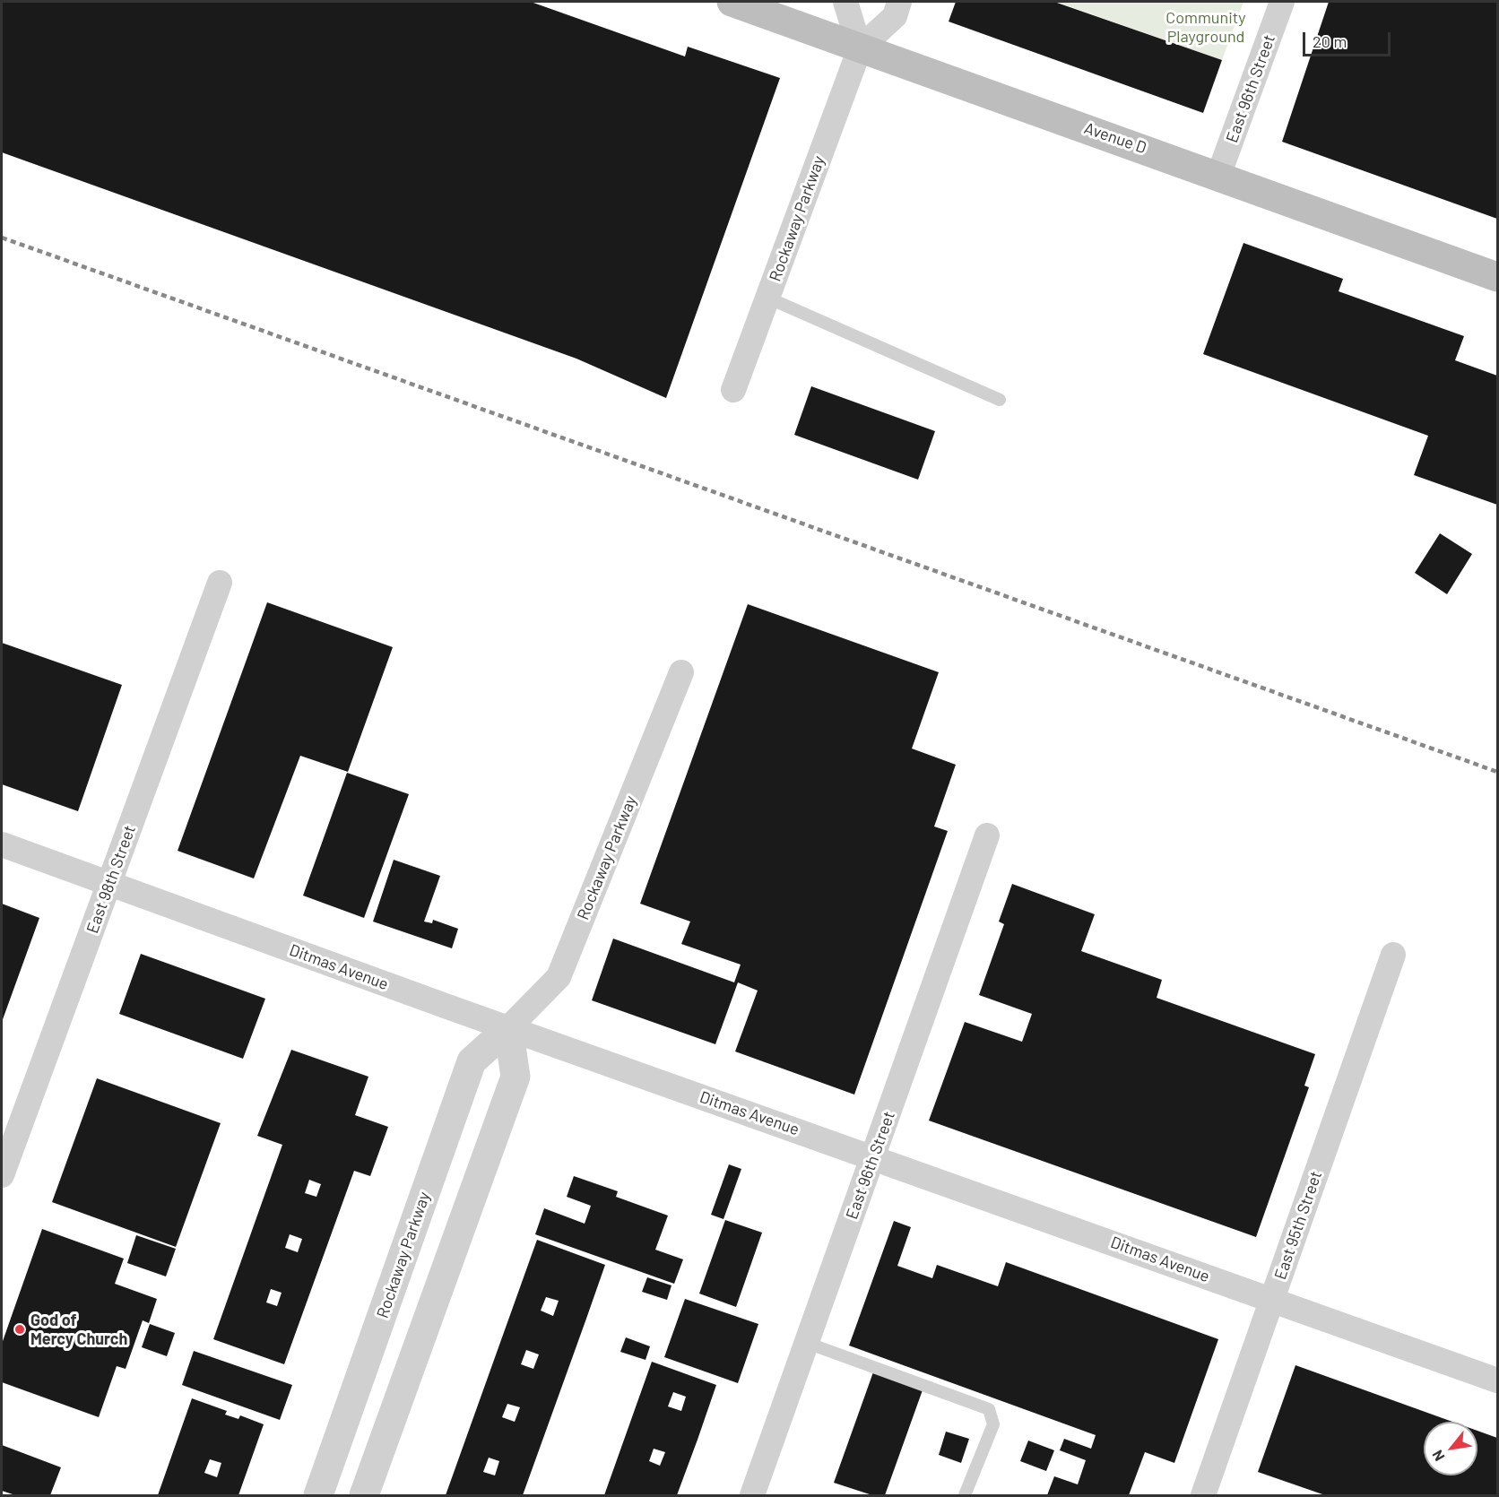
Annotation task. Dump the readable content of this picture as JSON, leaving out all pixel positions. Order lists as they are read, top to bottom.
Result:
{
  "streets": {
    "main road": ["Avenue D"],
    "street": [
      "East 96th Street",
      "Rockaway Parkway",
      "East 98th Street",
      "Ditmas Avenue",
      "East 95th Street"
    ]
  },
  "crossings": [
    ["East 96th Street", "Avenue D"],
    ["East 96th Street", "Ditmas Avenue"],
    ["Avenue D", "Rockaway Parkway"],
    ["Rockaway Parkway", "Ditmas Avenue"],
    ["East 98th Street", "Ditmas Avenue"],
    ["Ditmas Avenue", "East 95th Street"]
  ],
  "parks": ["Community Playground"],
  "places": ["God of Mercy Church"],
  "scale_bar": "20 m",
  "north": "bottom left"
}
